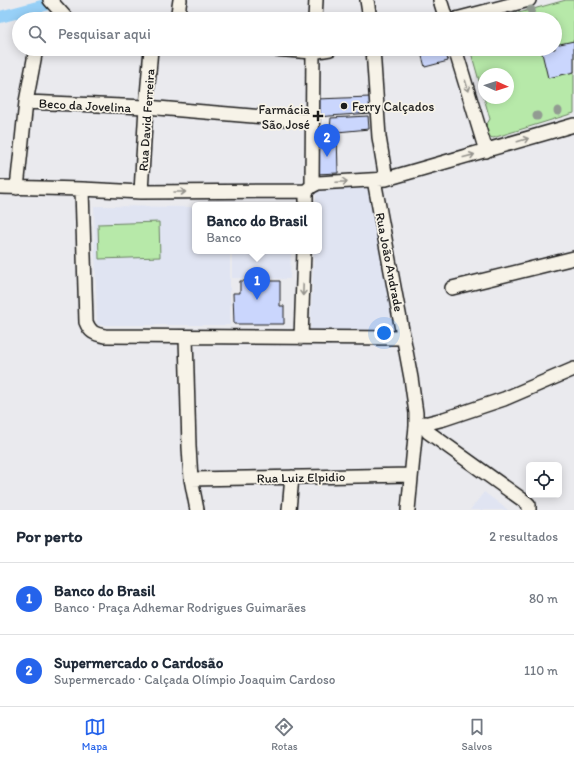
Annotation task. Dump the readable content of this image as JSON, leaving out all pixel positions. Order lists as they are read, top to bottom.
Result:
{
  "streets": {
    "street": [
      "Beco da Jovelina",
      "Rua David Ferreira",
      "Rua João Andrade",
      "Rua Luiz Elpidio"
    ]
  },
  "crossings": [
    ["Beco da Jovelina", "Rua David Ferreira"],
    ["Rua João Andrade", "Rua Luiz Elpidio"]
  ],
  "places": {
    "other": ["Ferry Calçados"],
    "health": ["Farmácia São José"]
  },
  "north": "right",
  "page": {
    "search": "Pesquisar aqui",
    "pins": ["2", "1"],
    "popup": ["Banco do Brasil", "Banco"],
    "heading": ["Por perto", "2 resultados"],
    "list": [
      {
        "mark": "1",
        "name": "Banco do Brasil",
        "note": "Banco · Praça Adhemar Rodrigues Guimarães",
        "value": "80 m"
      },
      {
        "mark": "2",
        "name": "Supermercado o Cardosão",
        "note": "Supermercado · Calçada Olímpio Joaquim Cardoso",
        "value": "110 m"
      }
    ],
    "nav": ["Mapa", "Rotas", "Salvos"]
  }
}
